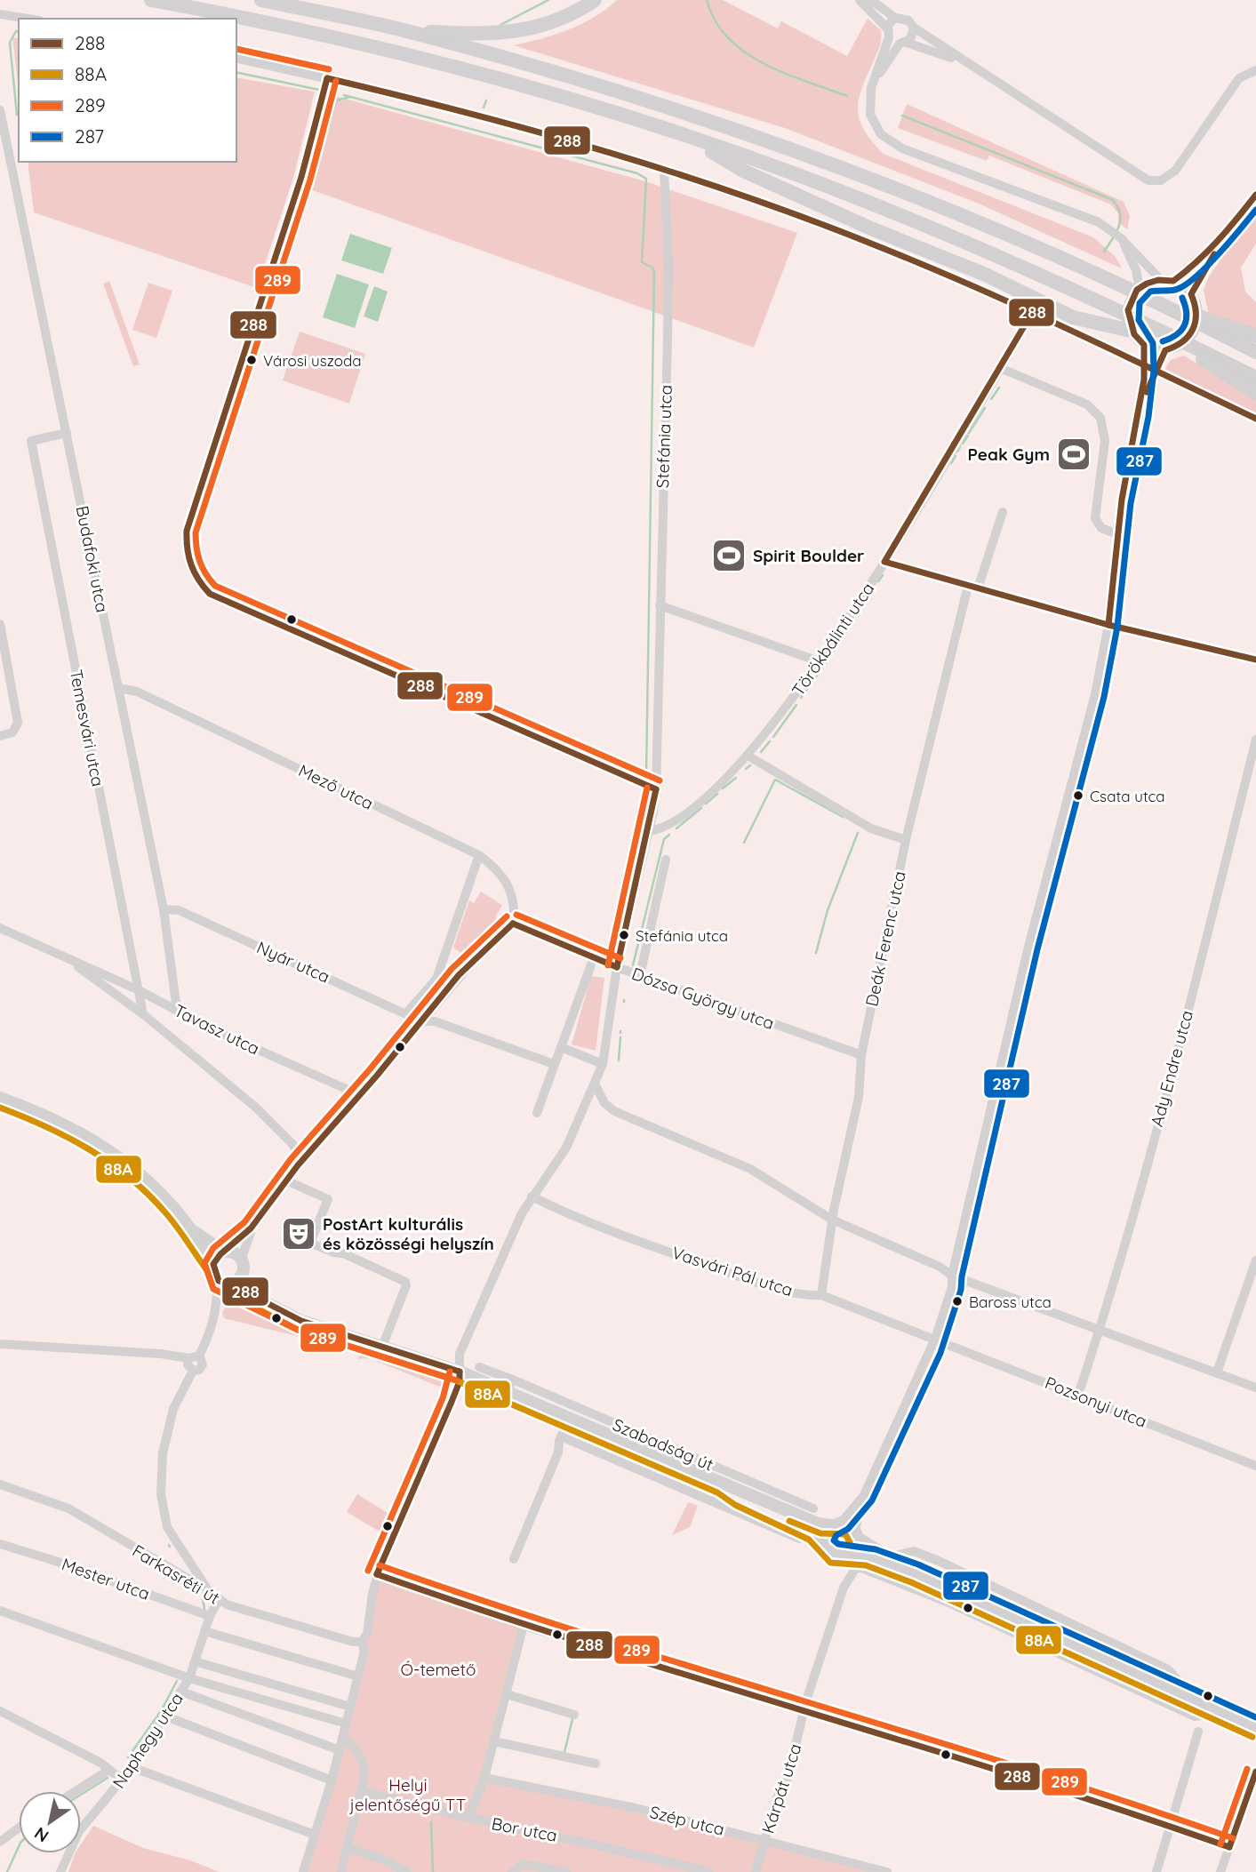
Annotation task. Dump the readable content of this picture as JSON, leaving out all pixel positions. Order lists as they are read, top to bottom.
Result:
{
  "streets": {
    "main road": ["Szabadság út"],
    "street": [
      "Stefánia utca",
      "Budafoki utca",
      "Törökbálinti utca",
      "Temesvári utca",
      "Mező utca",
      "Deák Ferenc utca",
      "Nyár utca",
      "Dózsa György utca",
      "Tavasz utca",
      "Ady Endre utca",
      "Vasvári Pál utca",
      "Pozsonyi utca",
      "Farkasréti út",
      "Mester utca",
      "Naphegy utca",
      "Kárpát utca",
      "Szép utca",
      "Bor utca"
    ]
  },
  "crossings": [
    ["Stefánia utca", "Törökbálinti utca"],
    ["Stefánia utca", "Dózsa György utca"],
    ["Stefánia utca", "Vasvári Pál utca"],
    ["Stefánia utca", "Szabadság út"],
    ["Stefánia utca", "Farkasréti út"],
    ["Budafoki utca", "Temesvári utca"],
    ["Budafoki utca", "Mező utca"],
    ["Budafoki utca", "Nyár utca"],
    ["Budafoki utca", "Tavasz utca"],
    ["Temesvári utca", "Tavasz utca"],
    ["Mező utca", "Dózsa György utca"],
    ["Deák Ferenc utca", "Dózsa György utca"],
    ["Deák Ferenc utca", "Vasvári Pál utca"],
    ["Ady Endre utca", "Pozsonyi utca"],
    ["Vasvári Pál utca", "Pozsonyi utca"],
    ["Farkasréti út", "Naphegy utca"],
    ["Mester utca", "Naphegy utca"],
    ["Kárpát utca", "Szép utca"]
  ],
  "parks": ["Ó-temető", "Helyi jelentőségű TT"],
  "places": {
    "other": [
      "Városi uszoda",
      "Csata utca",
      "Stefánia utca",
      "Baross utca"
    ],
    "sports": ["Peak Gym", "Spirit Boulder"],
    "theatre": ["PostArt kulturális és közösségi helyszín"]
  },
  "lines": [
    "transit line 289",
    "transit line 288",
    "transit line 287",
    "transit line 88A"
  ],
  "legend": [
    "288",
    "88A",
    "289",
    "287"
  ],
  "north": "bottom left"
}
